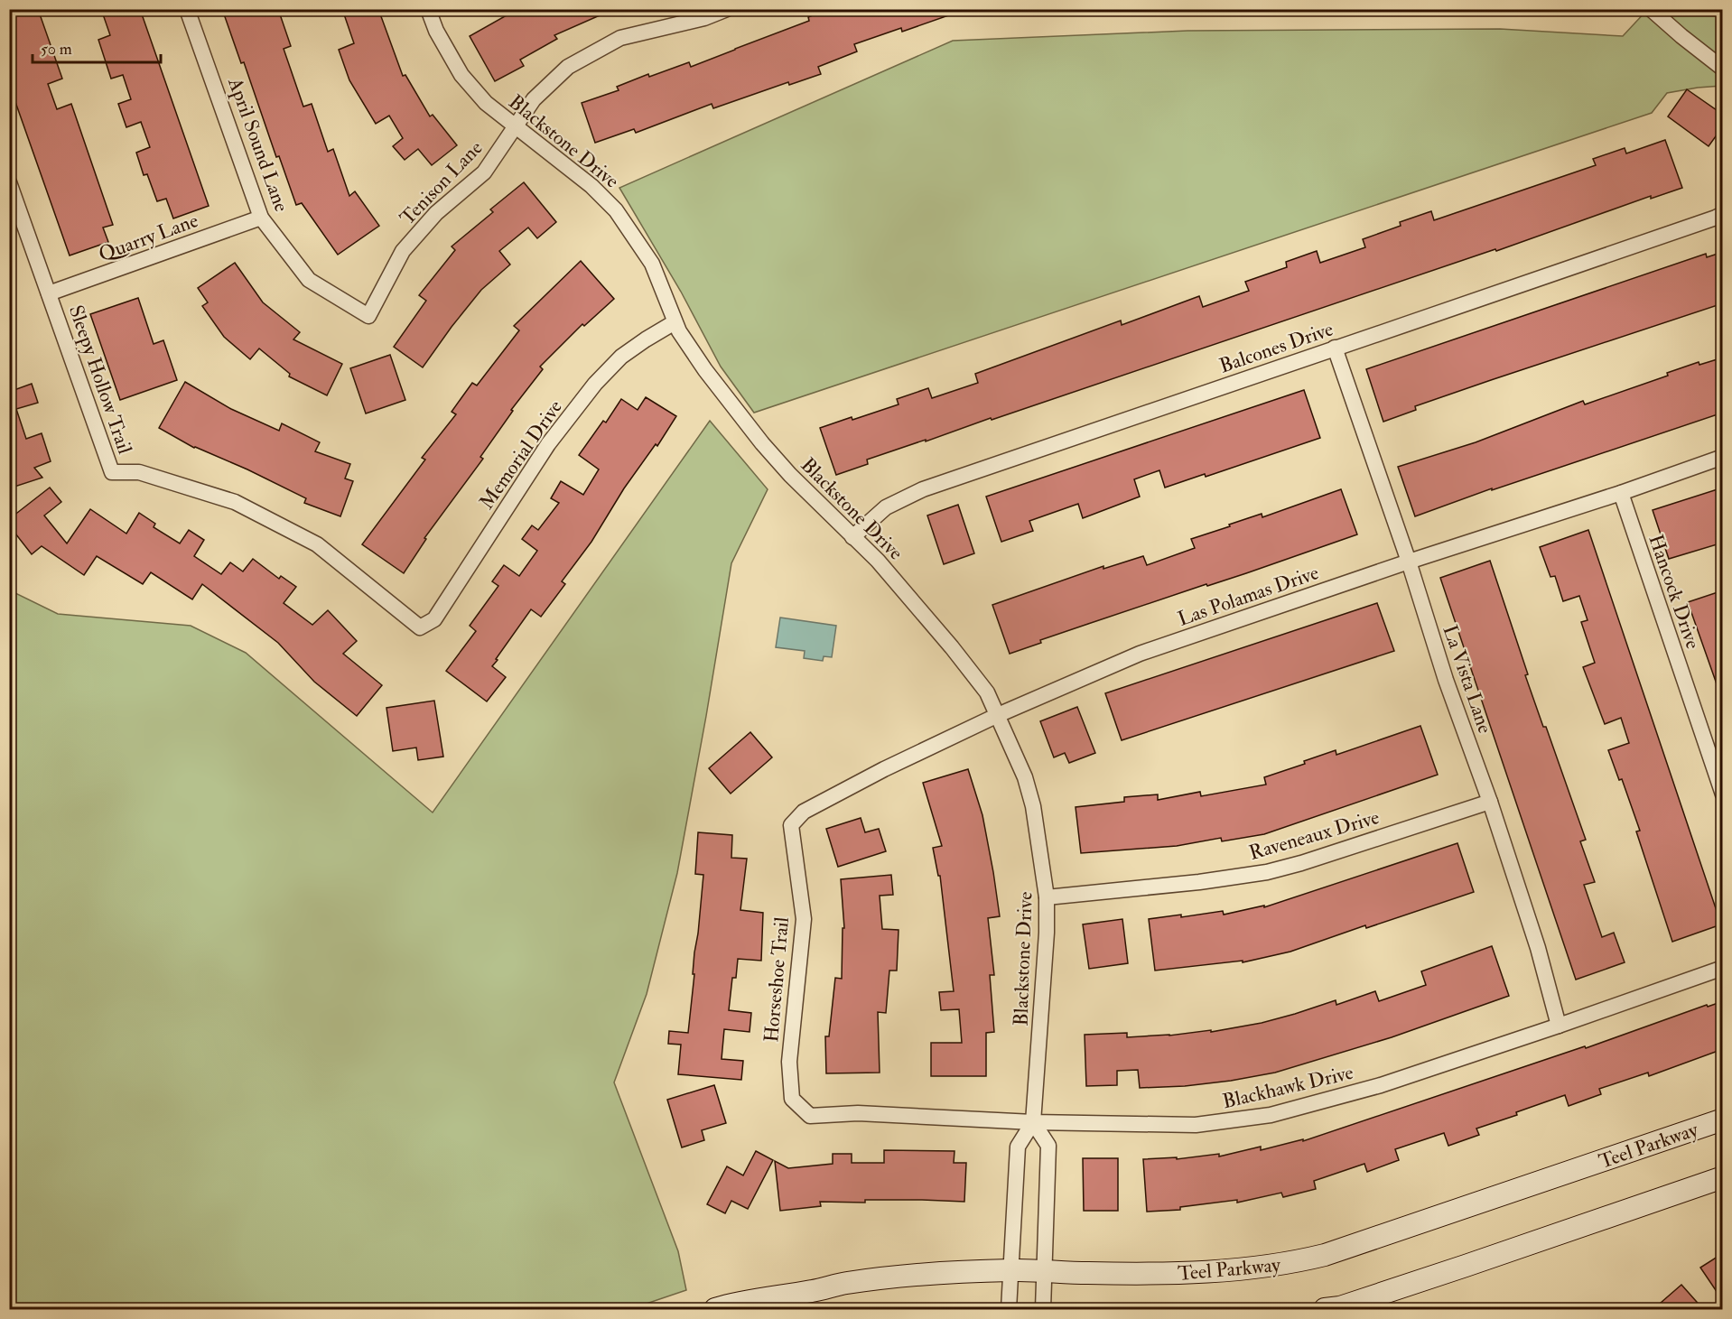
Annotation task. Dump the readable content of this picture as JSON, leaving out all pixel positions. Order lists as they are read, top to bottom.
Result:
{
  "streets": {
    "main road": ["Teel Parkway"],
    "street": [
      "Blackstone Drive",
      "April Sound Lane",
      "Tenison Lane",
      "Quarry Lane",
      "Balcones Drive",
      "Sleepy Hollow Trail",
      "Memorial Drive",
      "Hancock Drive",
      "Las Polamas Drive",
      "La Vista Lane",
      "Raveneaux Drive",
      "Horseshoe Trail",
      "Blackhawk Drive"
    ]
  },
  "crossings": [
    ["Blackstone Drive", "Tenison Lane"],
    ["Blackstone Drive", "Balcones Drive"],
    ["Blackstone Drive", "Memorial Drive"],
    ["Blackstone Drive", "Las Polamas Drive"],
    ["Blackstone Drive", "Raveneaux Drive"],
    ["Blackstone Drive", "Blackhawk Drive"],
    ["Blackstone Drive", "Teel Parkway"],
    ["April Sound Lane", "Tenison Lane"],
    ["April Sound Lane", "Quarry Lane"],
    ["Quarry Lane", "Sleepy Hollow Trail"],
    ["Balcones Drive", "La Vista Lane"],
    ["Sleepy Hollow Trail", "Memorial Drive"],
    ["Hancock Drive", "Las Polamas Drive"],
    ["Las Polamas Drive", "La Vista Lane"],
    ["Las Polamas Drive", "Horseshoe Trail"],
    ["La Vista Lane", "Raveneaux Drive"],
    ["La Vista Lane", "Blackhawk Drive"],
    ["Horseshoe Trail", "Blackhawk Drive"]
  ],
  "scale_bar": "50 m"
}
